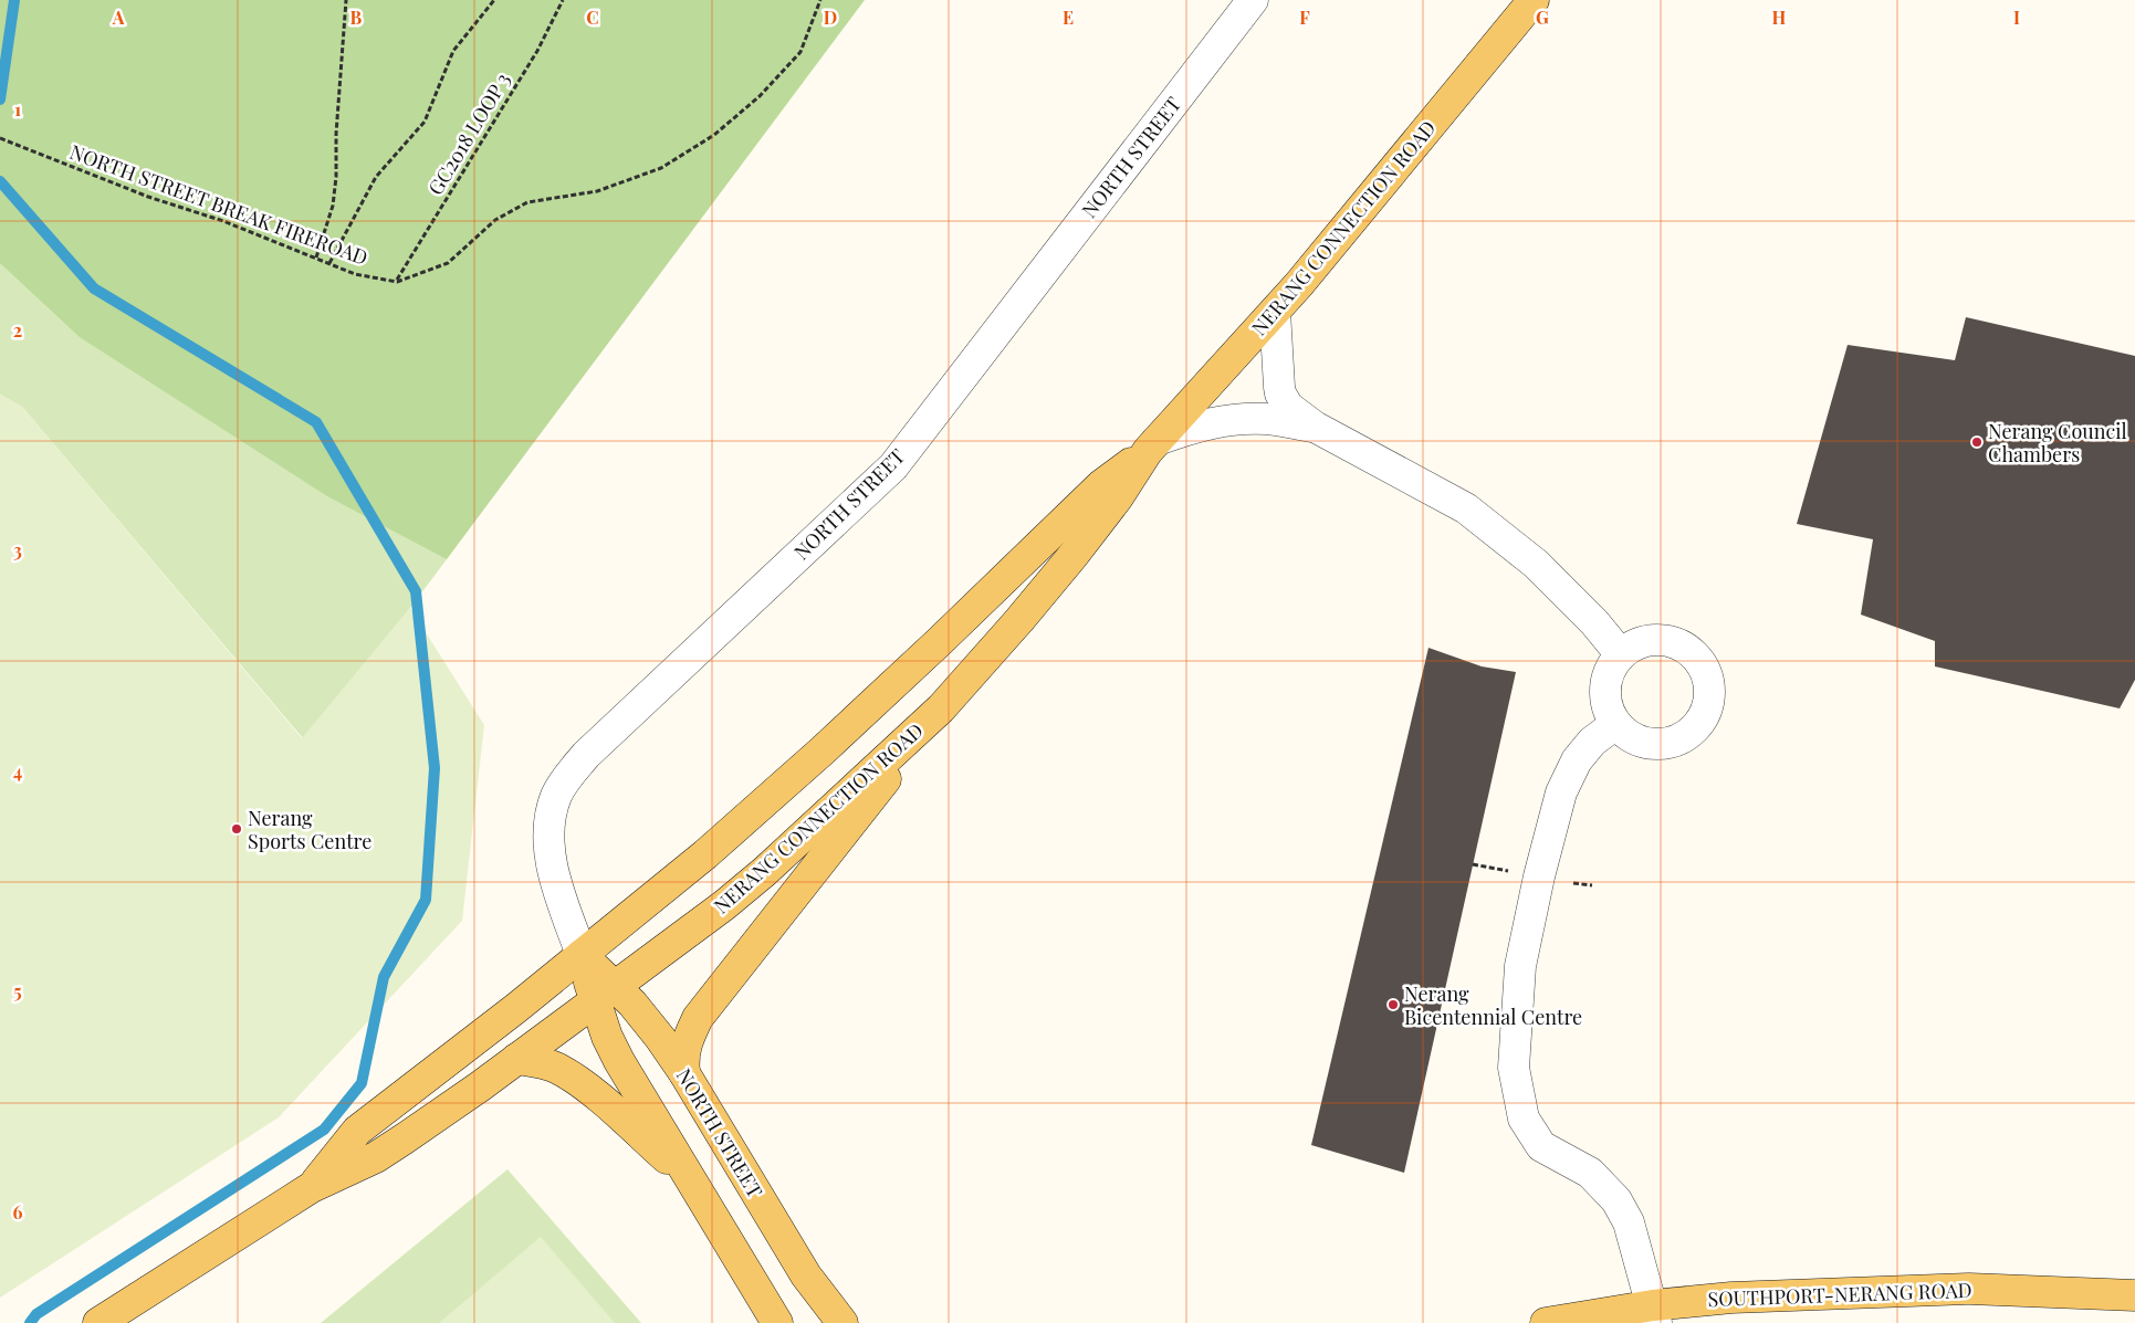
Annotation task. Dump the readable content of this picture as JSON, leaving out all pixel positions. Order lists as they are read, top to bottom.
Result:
{
  "streets": {
    "main road": ["NORTH STREET", "NERANG CONNECTION ROAD", "SOUTHPORT-NERANG ROAD"],
    "path": ["GC2018 LOOP 3", "NORTH STREET BREAK FIREROAD"]
  },
  "crossings": [
    ["GC2018 LOOP 3", "NORTH STREET BREAK FIREROAD"],
    ["NORTH STREET", "NERANG CONNECTION ROAD"]
  ],
  "places": ["Nerang Council Chambers", "Nerang Sports Centre", "Nerang Bicentennial Centre"],
  "grid": {
    "columns": [
      "A",
      "B",
      "C",
      "D",
      "E",
      "F",
      "G",
      "H",
      "I"
    ],
    "rows": [
      "1",
      "2",
      "3",
      "4",
      "5",
      "6"
    ]
  }
}
